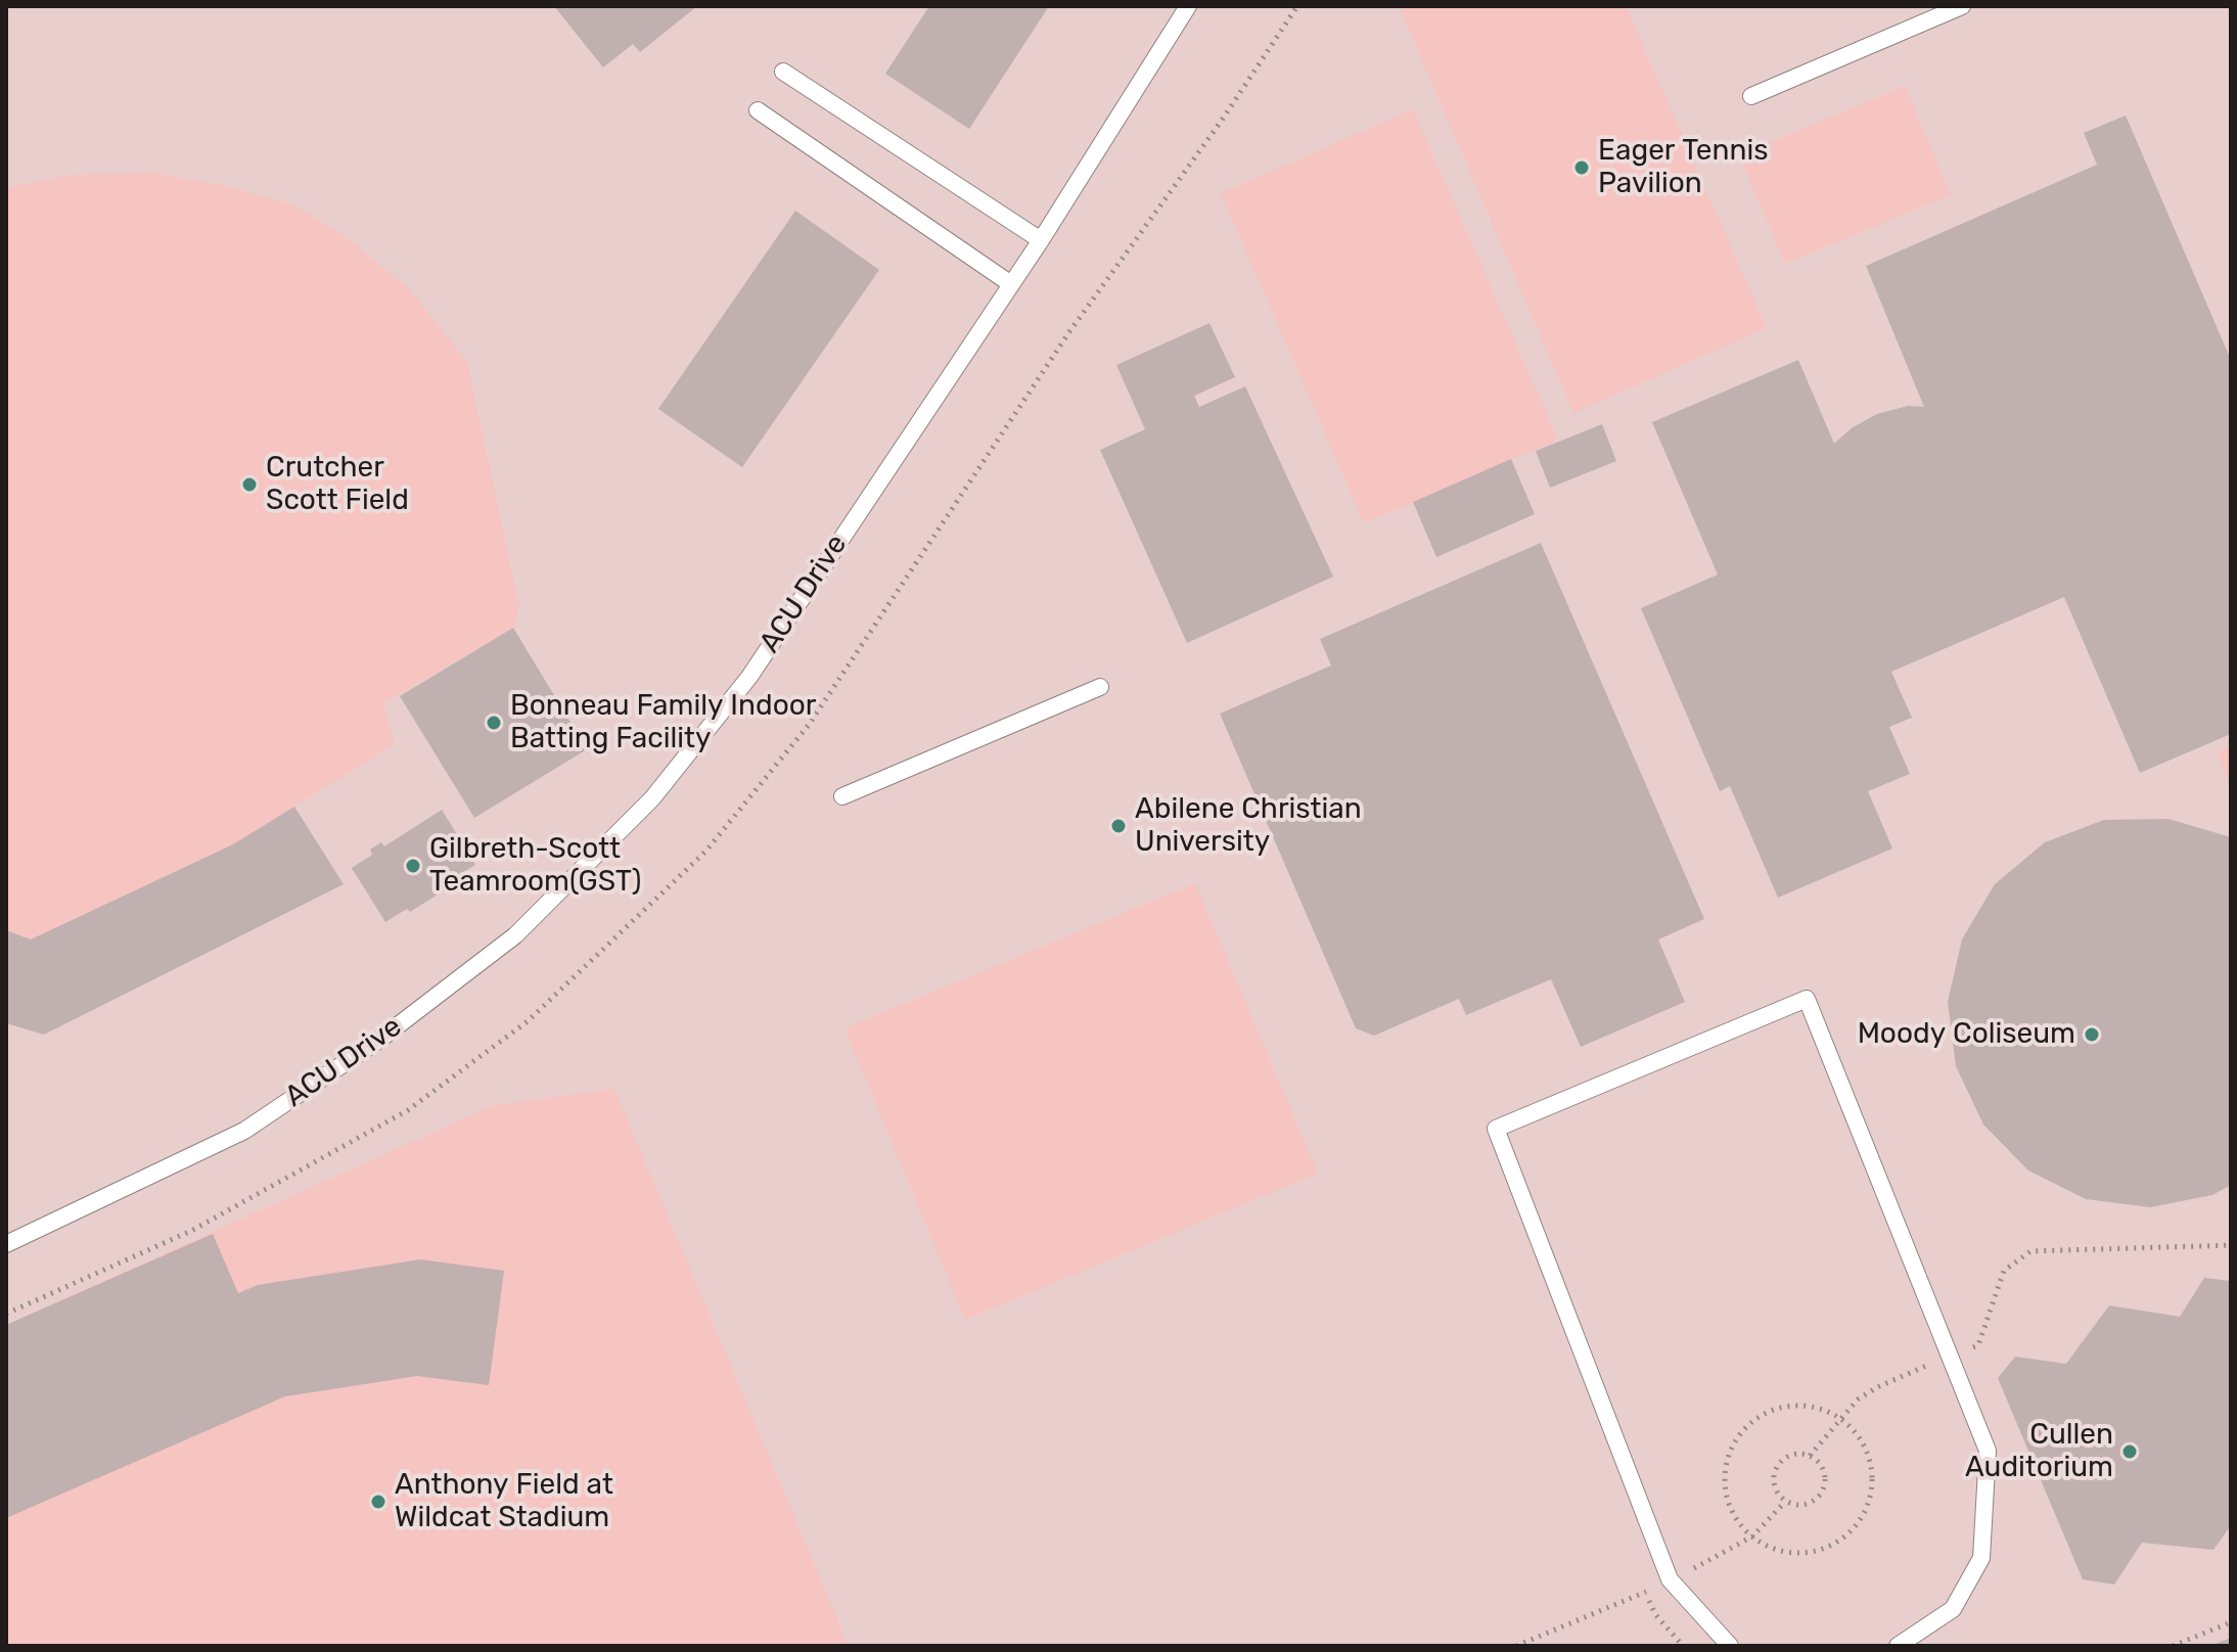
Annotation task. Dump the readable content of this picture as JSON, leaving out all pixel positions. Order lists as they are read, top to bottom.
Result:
{
  "streets": {
    "lane": ["ACU Drive"]
  },
  "places": [
    "Eager Tennis Pavilion",
    "Crutcher Scott Field",
    "Bonneau Family Indoor Batting Facility",
    "Abilene Christian University",
    "Gilbreth-Scott Teamroom(GST)",
    "Moody Coliseum",
    "Cullen Auditorium",
    "Anthony Field at Wildcat Stadium"
  ]
}
